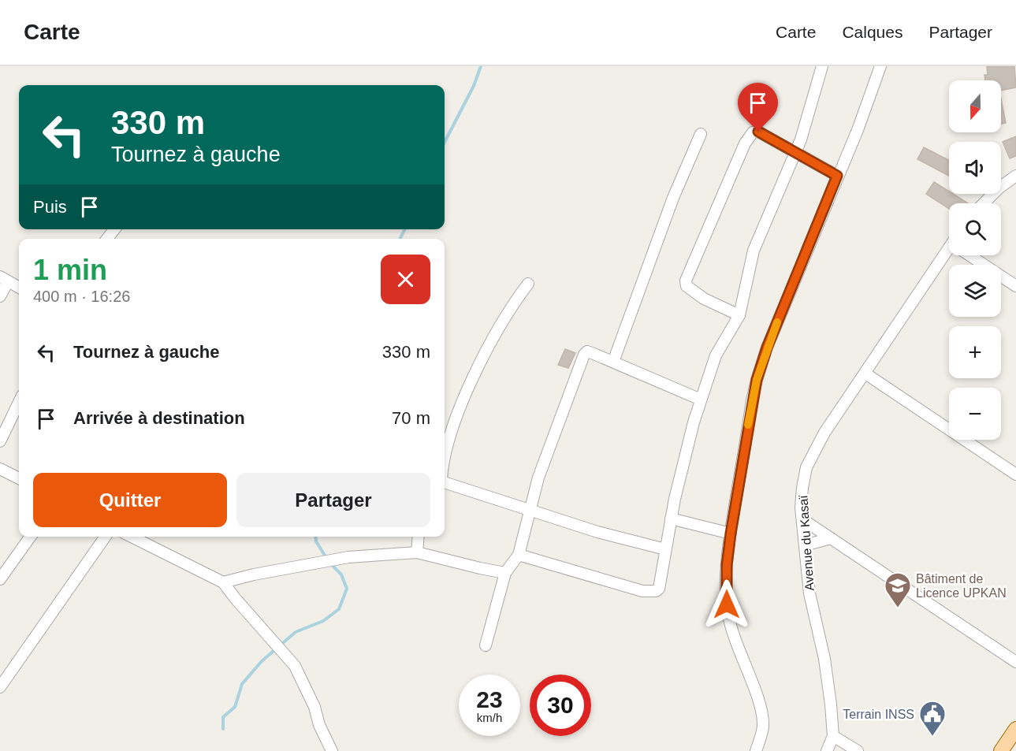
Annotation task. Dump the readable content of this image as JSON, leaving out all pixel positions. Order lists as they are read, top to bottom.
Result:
{
  "streets": {
    "street": ["Avenue du Kasaï"]
  },
  "places": {
    "school or university": ["Bâtiment de Licence UPKAN"],
    "public building": ["Terrain INSS"]
  },
  "north": "bottom",
  "page": {
    "header": "Carte",
    "nav": ["Carte", "Calques", "Partager"],
    "map_buttons": ["+", "−"],
    "turn": ["330 m", "Tournez à gauche"],
    "then": "Puis",
    "heading": ["1 min", "400 m · 16:26"],
    "list": [
      {
        "name": "Tournez à gauche",
        "value": "330 m"
      },
      {
        "name": "Arrivée à destination",
        "value": "70 m"
      }
    ],
    "buttons": ["Quitter", "Partager"],
    "speed": "23 km/h",
    "limit": "30"
  }
}
